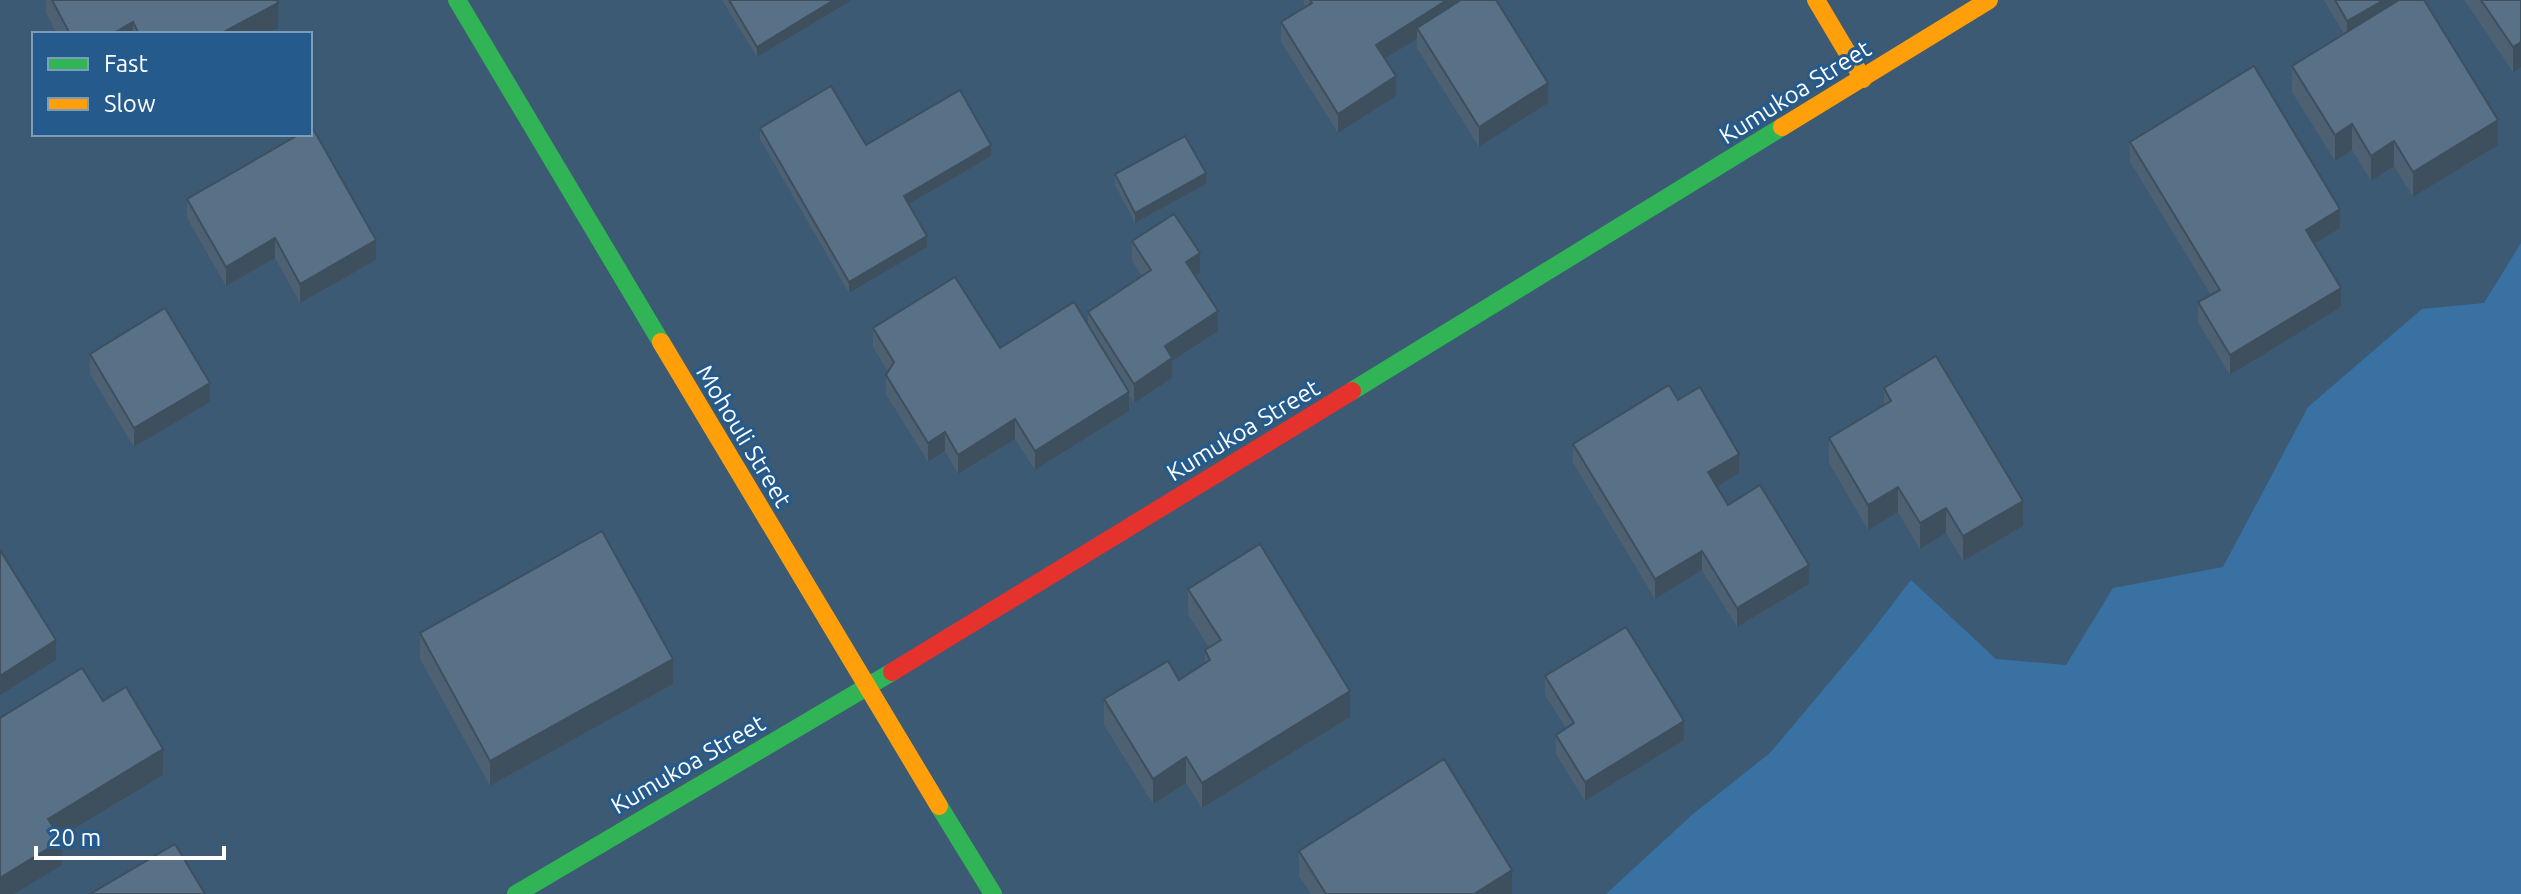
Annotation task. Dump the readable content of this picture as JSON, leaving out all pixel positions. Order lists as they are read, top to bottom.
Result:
{
  "streets": {
    "street": ["Kumukoa Street", "Mohouli Street"]
  },
  "crossings": [
    ["Kumukoa Street", "Mohouli Street"]
  ],
  "legend": ["Fast", "Slow"],
  "scale_bar": "20 m"
}
